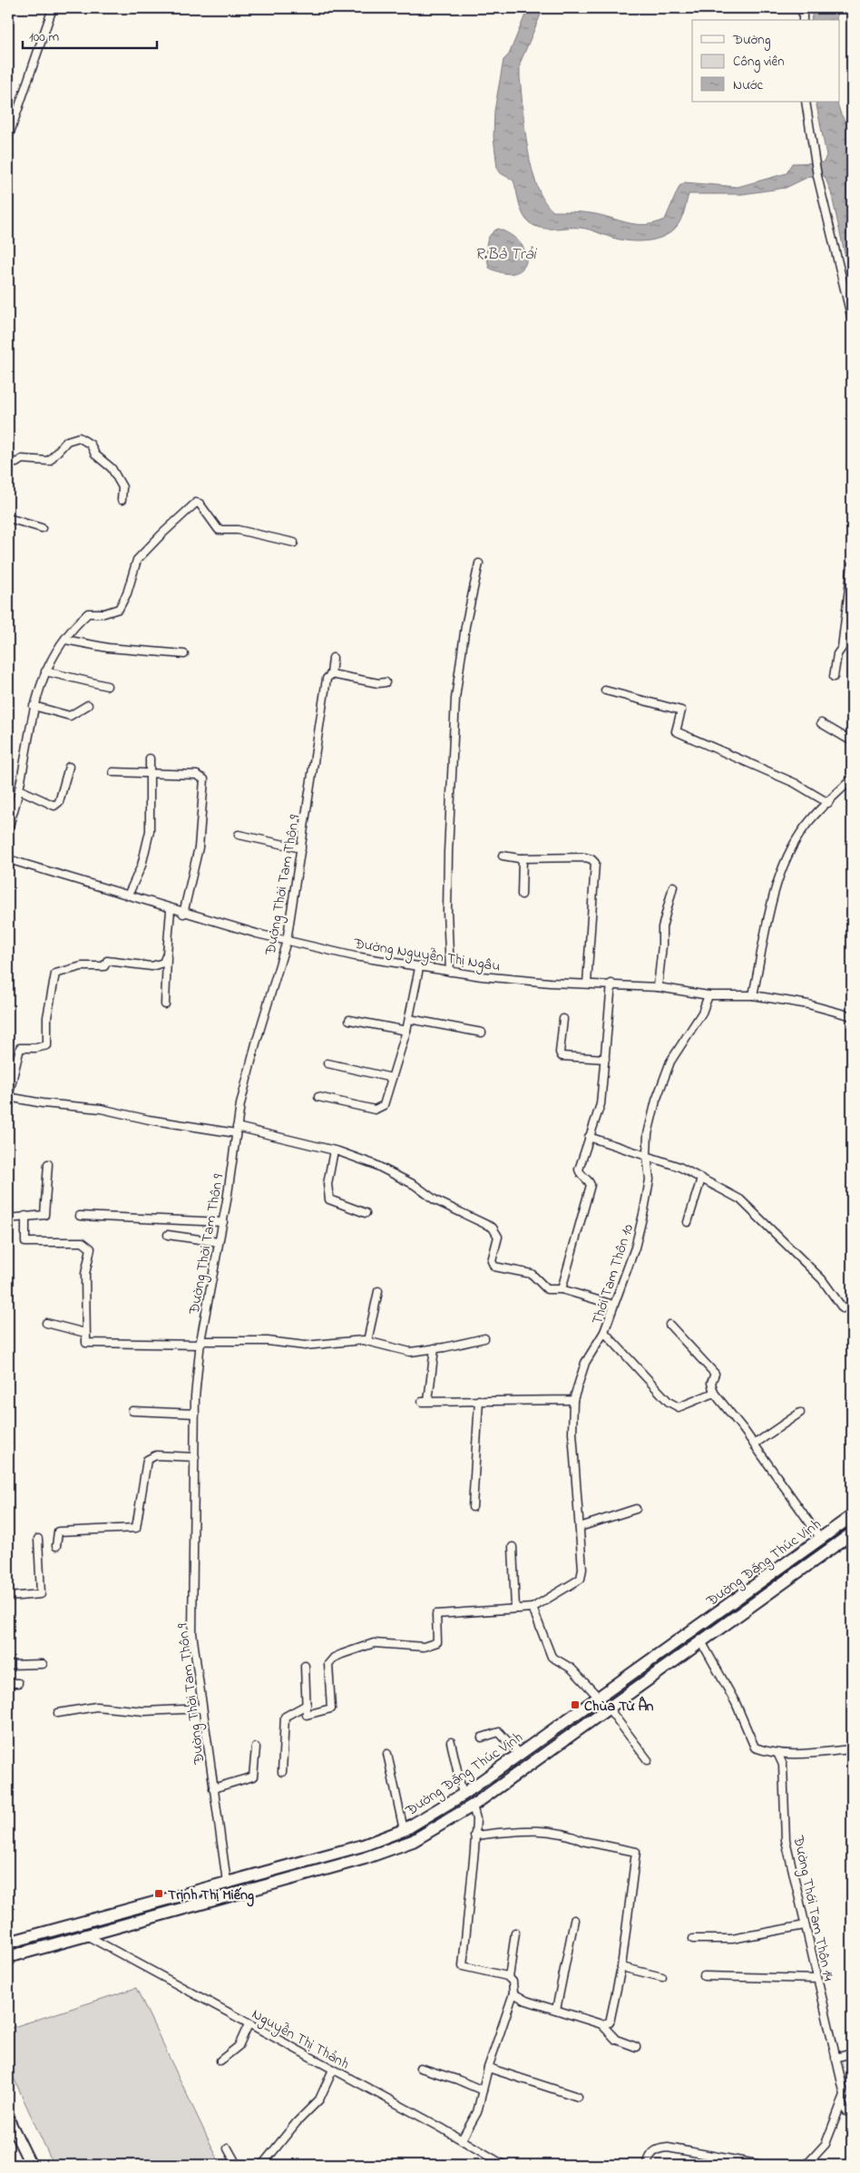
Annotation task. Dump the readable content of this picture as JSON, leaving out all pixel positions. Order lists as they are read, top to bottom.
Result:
{
  "streets": {
    "main road": ["Đường Đặng Thúc Vịnh"],
    "street": [
      "Đường Thời Tam Thôn 9",
      "Đường Nguyễn Thị Ngâu",
      "Thới Tam Thôn 10",
      "Đường Thới Tam Thôn 14",
      "Nguyễn Thị Thảnh"
    ]
  },
  "crossings": [
    ["Đường Thời Tam Thôn 9", "Đường Nguyễn Thị Ngâu"],
    ["Đường Thời Tam Thôn 9", "Đường Đặng Thúc Vịnh"],
    ["Đường Nguyễn Thị Ngâu", "Thới Tam Thôn 10"],
    ["Đường Đặng Thúc Vịnh", "Nguyễn Thị Thảnh"]
  ],
  "water": ["R.Bà Trải"],
  "places": {
    "transit": ["Chùa Từ Ân", "Trịnh Thị Miếng"]
  },
  "legend": ["Đường", "Công viên", "Nước"],
  "scale_bar": "100 m"
}
